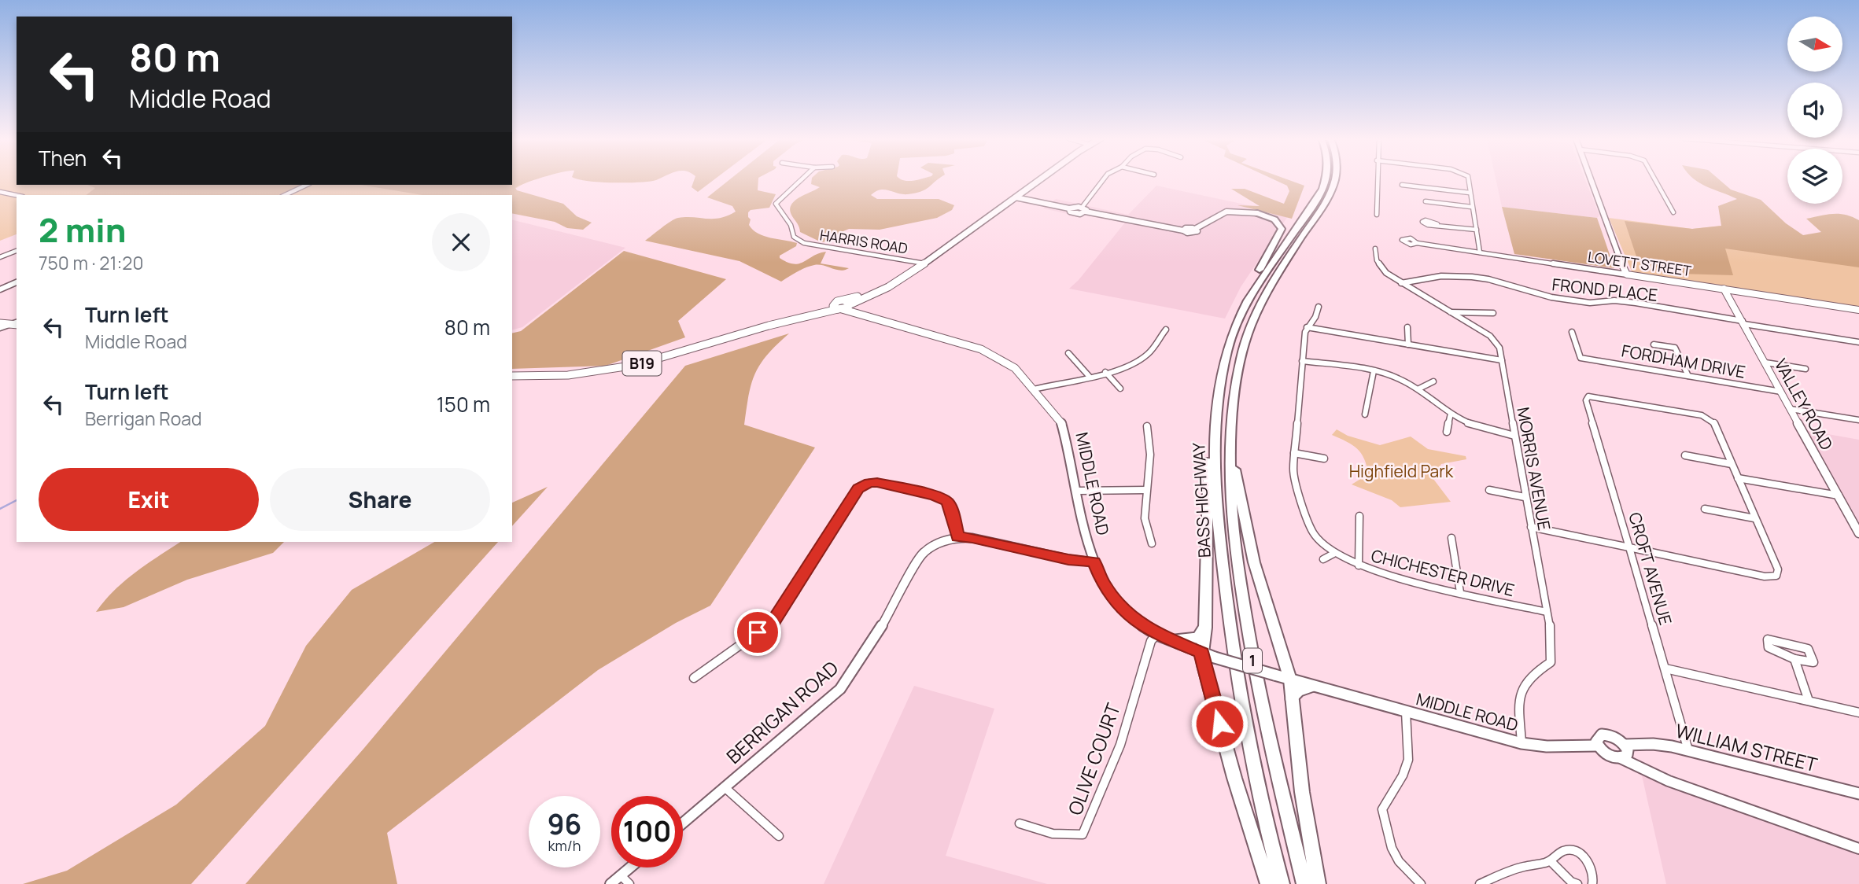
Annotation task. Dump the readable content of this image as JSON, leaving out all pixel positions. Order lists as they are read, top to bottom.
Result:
{
  "streets": {
    "highway": ["BASS HIGHWAY", "1"],
    "main road": ["B19", "MIDDLE ROAD", "WILLIAM STREET"],
    "street": [
      "HARRIS ROAD",
      "LOVETT STREET",
      "FROND PLACE",
      "FORDHAM DRIVE",
      "VALLEY ROAD",
      "MORRIS AVENUE",
      "CROFT AVENUE",
      "CHICHESTER DRIVE",
      "BERRIGAN ROAD",
      "OLIVE COURT"
    ]
  },
  "crossings": [
    ["HARRIS ROAD", "B19"],
    ["LOVETT STREET", "VALLEY ROAD"],
    ["FROND PLACE", "VALLEY ROAD"],
    ["FROND PLACE", "MORRIS AVENUE"],
    ["FORDHAM DRIVE", "VALLEY ROAD"],
    ["B19", "MIDDLE ROAD"],
    ["MORRIS AVENUE", "MIDDLE ROAD"],
    ["MORRIS AVENUE", "CHICHESTER DRIVE"],
    ["MIDDLE ROAD", "BERRIGAN ROAD"],
    ["MIDDLE ROAD", "WILLIAM STREET"],
    ["MIDDLE ROAD", "OLIVE COURT"],
    ["CROFT AVENUE", "WILLIAM STREET"]
  ],
  "parks": ["Highfield Park"],
  "north": "right",
  "page": {
    "turn": ["80 m", "Middle Road"],
    "then": "Then",
    "heading": ["2 min", "750 m · 21:20"],
    "list": [
      {
        "name": "Turn left",
        "note": "Middle Road",
        "value": "80 m"
      },
      {
        "name": "Turn left",
        "note": "Berrigan Road",
        "value": "150 m"
      }
    ],
    "buttons": ["Exit", "Share"],
    "speed": "96 km/h",
    "limit": "100"
  }
}
